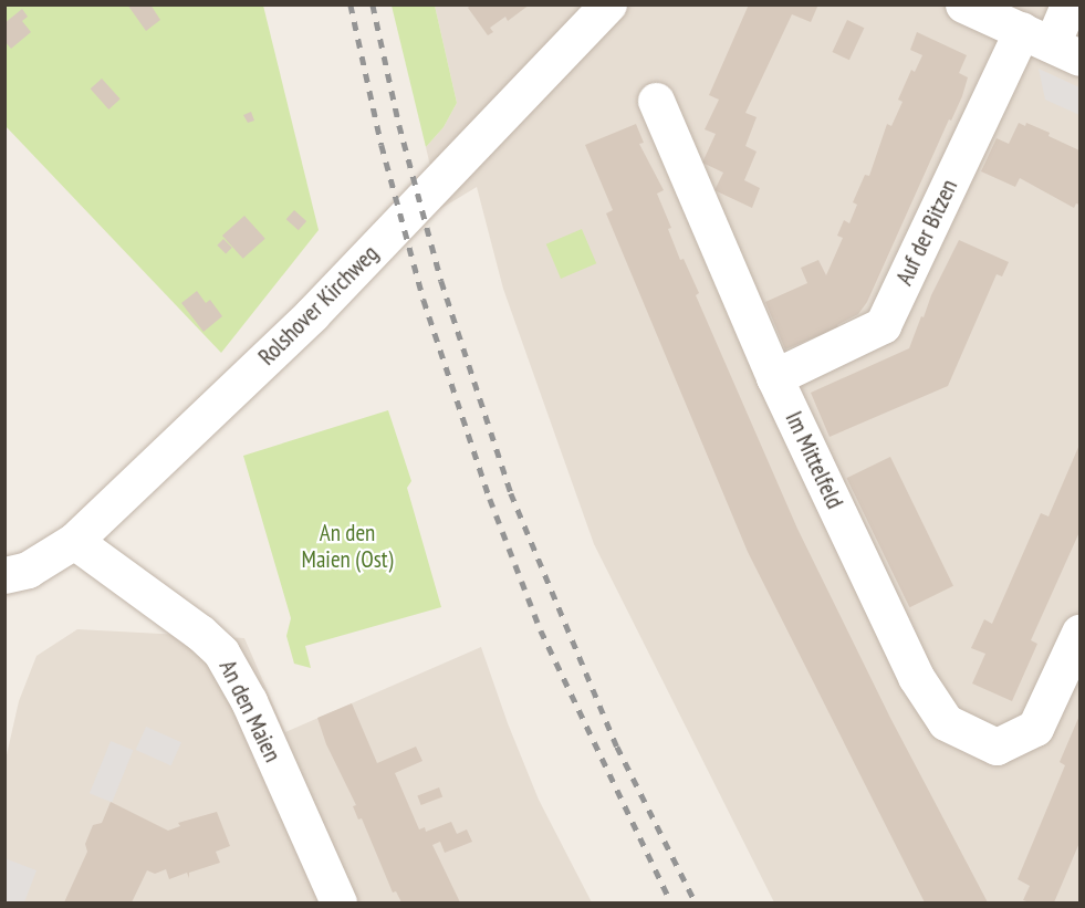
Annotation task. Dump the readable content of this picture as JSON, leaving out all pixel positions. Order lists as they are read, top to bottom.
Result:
{
  "streets": {
    "street": [
      "Auf der Bitzen",
      "Rolshover Kirchweg",
      "Im Mittelfeld",
      "An den Maien"
    ]
  },
  "crossings": [
    ["Auf der Bitzen", "Im Mittelfeld"],
    ["Rolshover Kirchweg", "An den Maien"]
  ],
  "parks": ["An den Maien (Ost)"]
}
